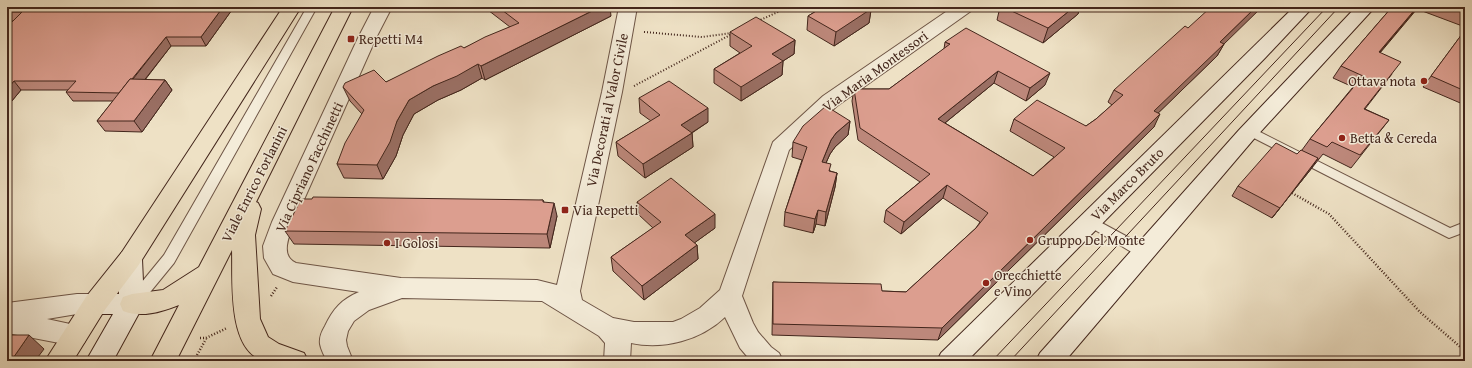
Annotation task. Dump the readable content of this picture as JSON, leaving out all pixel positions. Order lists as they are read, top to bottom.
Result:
{
  "streets": {
    "main road": ["Viale Enrico Forlanini"],
    "street": [
      "Via Maria Montessori",
      "Via Decorati al Valor Civile",
      "Via Cipriano Facchinetti",
      "Via Marco Bruto"
    ]
  },
  "crossings": [
    ["Via Decorati al Valor Civile", "Via Cipriano Facchinetti"]
  ],
  "places": {
    "transit": ["Repetti M4", "Via Repetti"],
    "other": [
      "Ottava nota",
      "Betta & Cereda",
      "Gruppo Del Monte",
      "I Golosi",
      "Orecchiette e Vino"
    ]
  }
}
